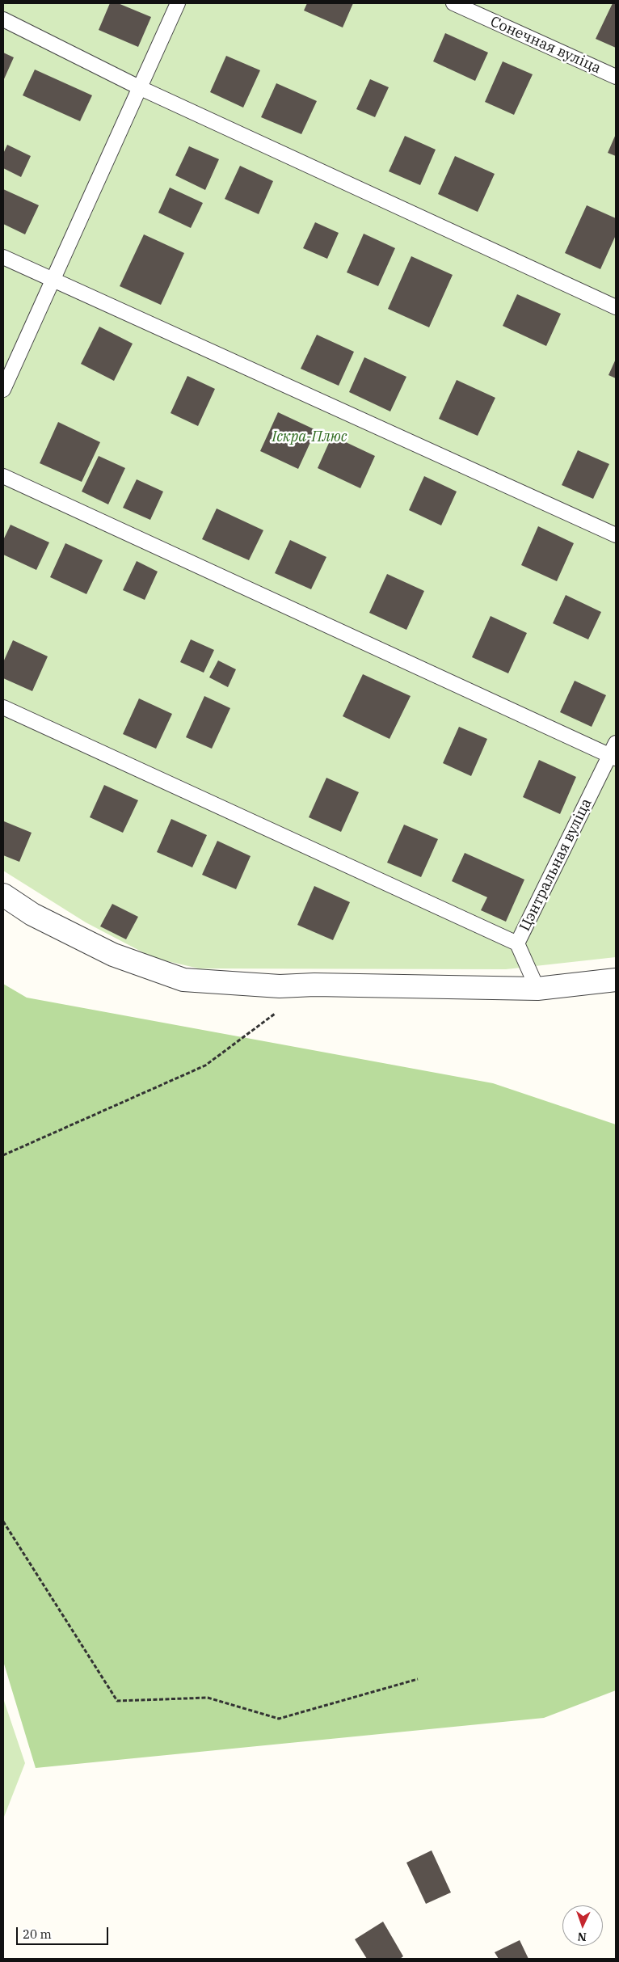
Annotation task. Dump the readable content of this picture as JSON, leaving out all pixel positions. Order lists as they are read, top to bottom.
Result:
{
  "streets": {
    "lane": ["Сонечная вуліца", "Цэнтральная вуліца"]
  },
  "parks": ["Іскра-Плюс"],
  "scale_bar": "20 m",
  "north": "bottom"
}
